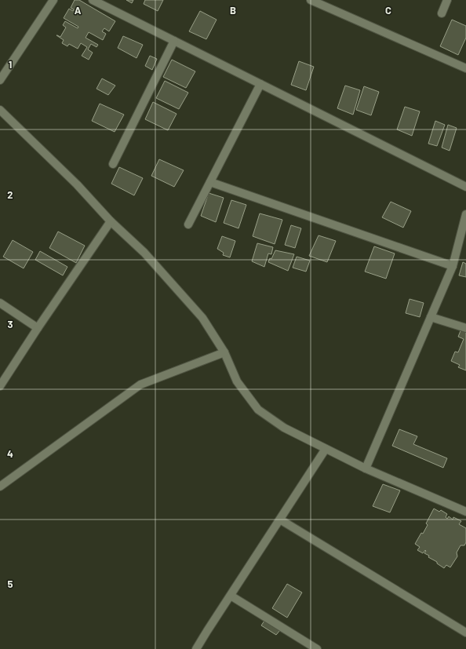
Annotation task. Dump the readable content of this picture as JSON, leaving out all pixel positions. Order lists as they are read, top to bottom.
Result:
{
  "grid": {
    "columns": ["A", "B", "C"],
    "rows": [
      "1",
      "2",
      "3",
      "4",
      "5"
    ]
  }
}
